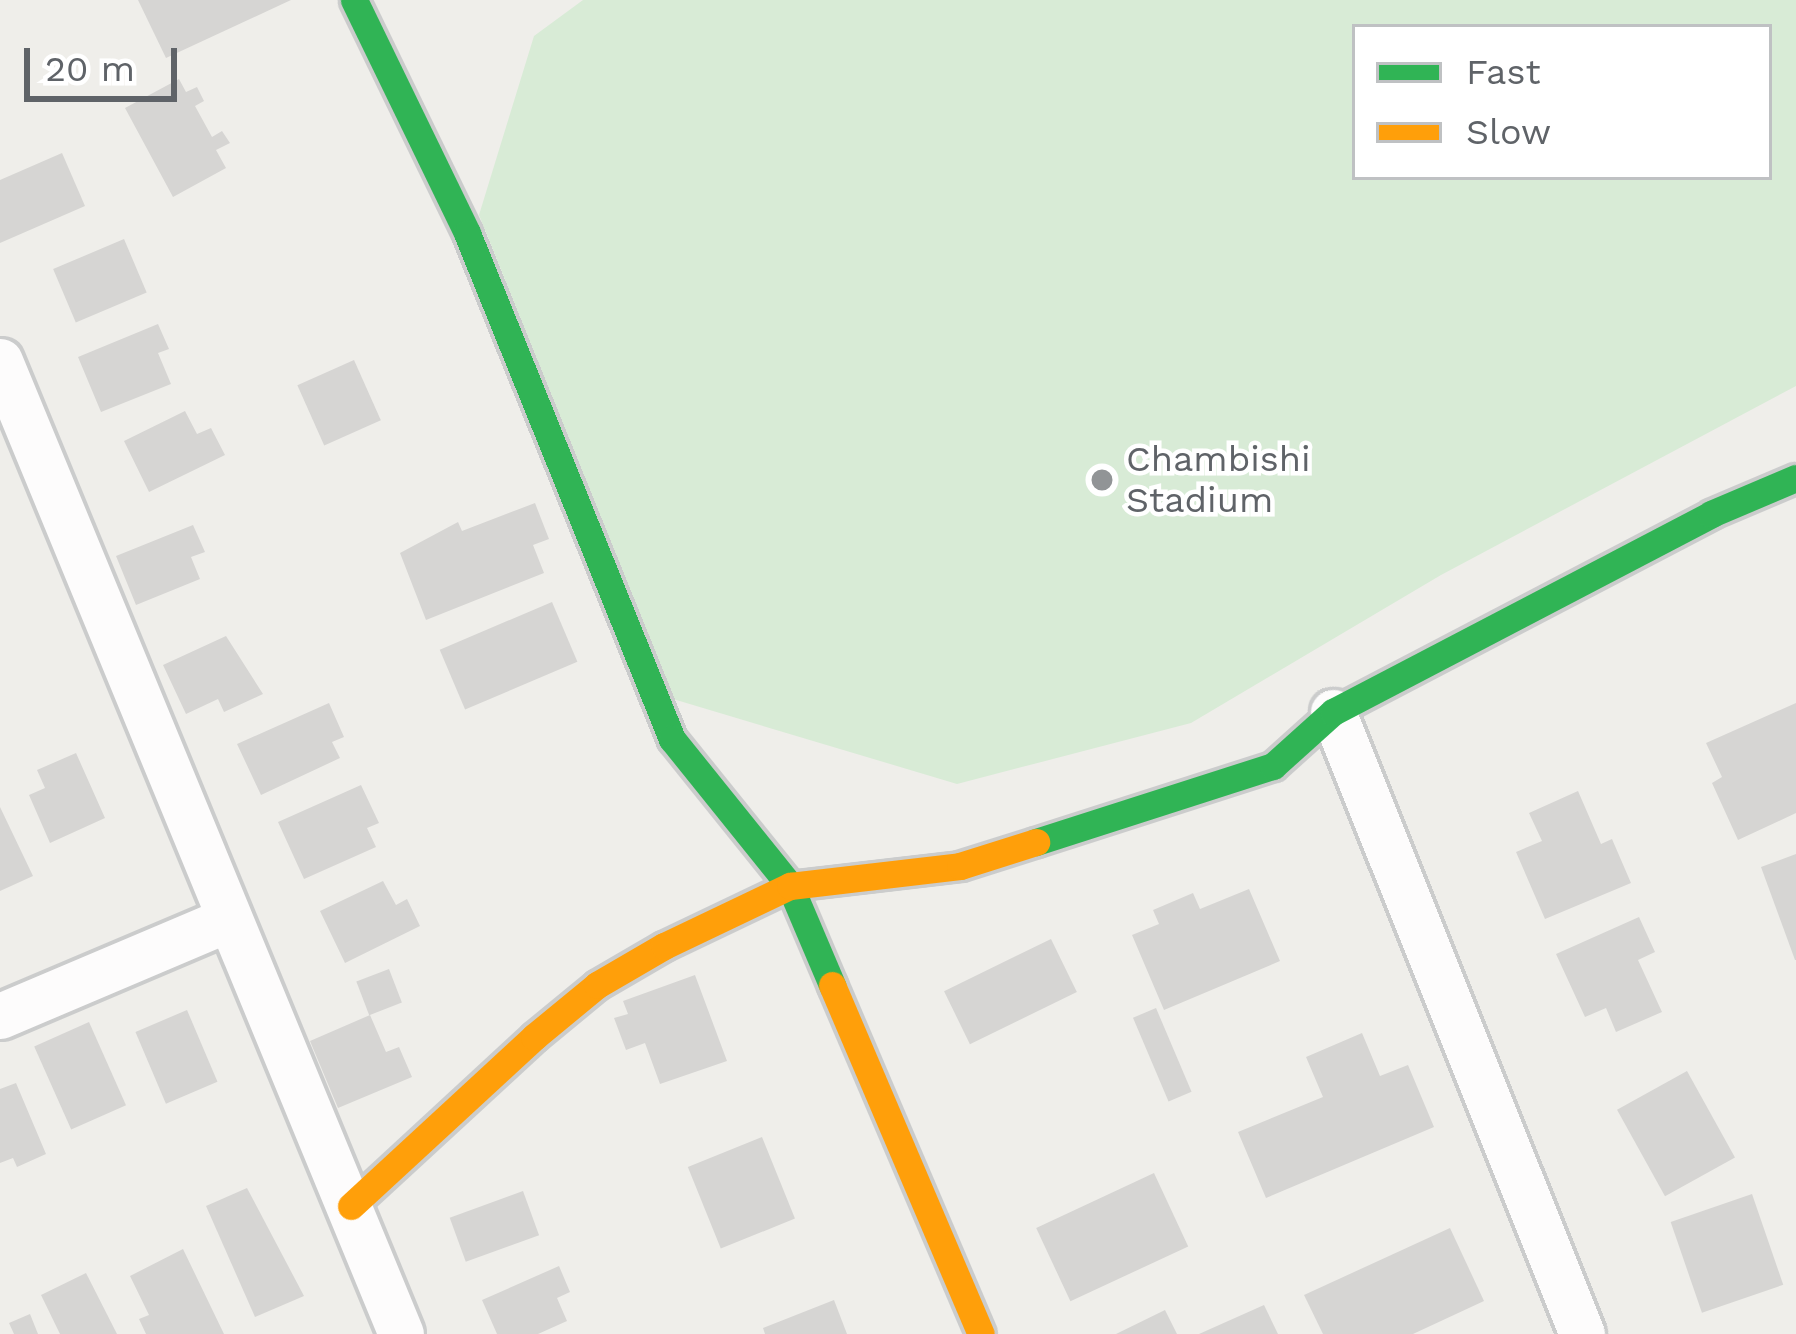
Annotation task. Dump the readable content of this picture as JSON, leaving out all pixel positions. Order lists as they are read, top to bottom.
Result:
{
  "places": ["Chambishi Stadium"],
  "legend": ["Fast", "Slow"],
  "scale_bar": "20 m"
}
